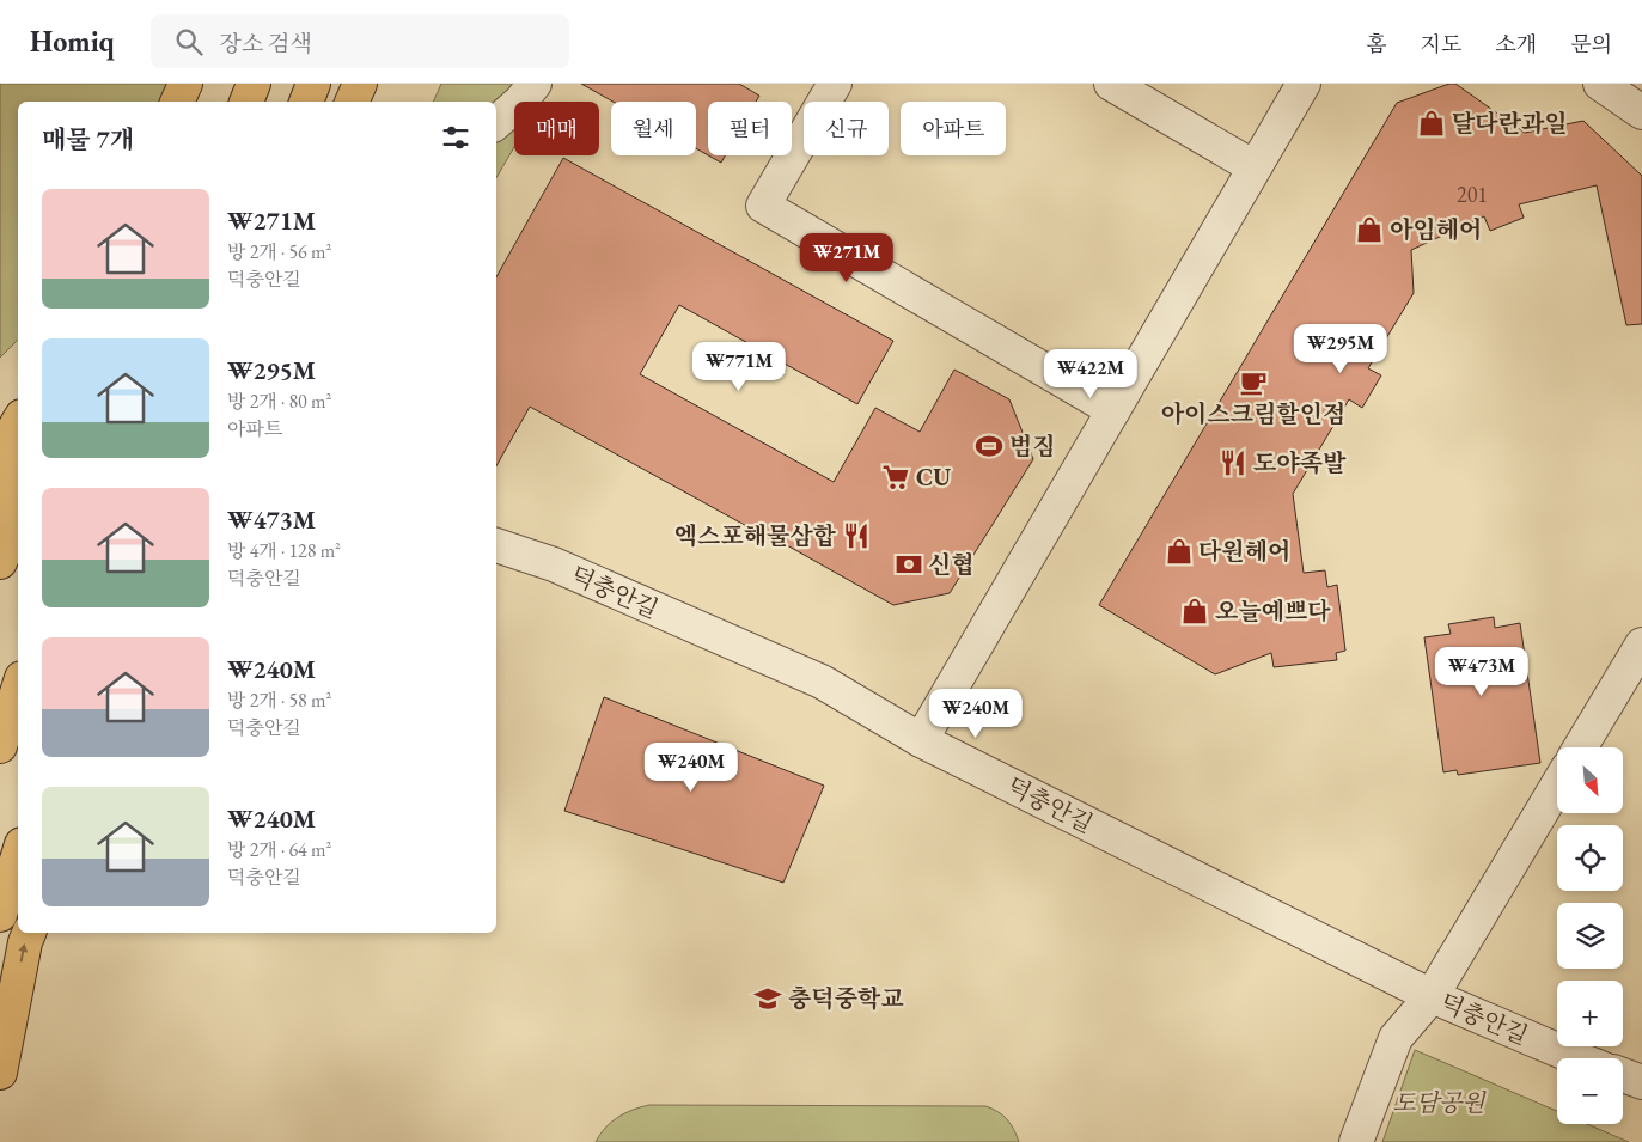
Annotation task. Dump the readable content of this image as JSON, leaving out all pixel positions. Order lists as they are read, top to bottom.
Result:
{
  "streets": {
    "street": ["덕충안길"]
  },
  "parks": ["도담공원"],
  "places": {
    "shop": [
      "달다란과일",
      "아임헤어",
      "다원헤어",
      "오늘예쁘다"
    ],
    "cafe": ["아이스크림할인점"],
    "sports": ["범짐"],
    "restaurant": ["도야족발", "엑스포해물삼합"],
    "supermarket": ["CU"],
    "bank": ["신협"],
    "school or university": ["충덕중학교"]
  },
  "house_numbers": ["201"],
  "north": "bottom right",
  "page": {
    "header": "Homiq",
    "search": "장소 검색",
    "nav": [
      "홈",
      "지도",
      "소개",
      "문의"
    ],
    "chip": [
      "매매",
      "월세",
      "필터",
      "신규",
      "아파트"
    ],
    "heading": "매물 7개",
    "list": [
      {
        "name": "₩271M",
        "note": "방 2개 · 56 m² · 덕충안길"
      },
      {
        "name": "₩295M",
        "note": "방 2개 · 80 m² · 아파트"
      },
      {
        "name": "₩473M",
        "note": "방 4개 · 128 m² · 덕충안길"
      },
      {
        "name": "₩240M",
        "note": "방 2개 · 58 m² · 덕충안길"
      },
      {
        "name": "₩240M",
        "note": "방 2개 · 64 m² · 덕충안길"
      }
    ],
    "price": [
      "₩271M",
      "₩295M",
      "₩771M",
      "₩422M",
      "₩473M",
      "₩240M",
      "₩240M"
    ],
    "map_buttons": ["+", "−"]
  }
}
